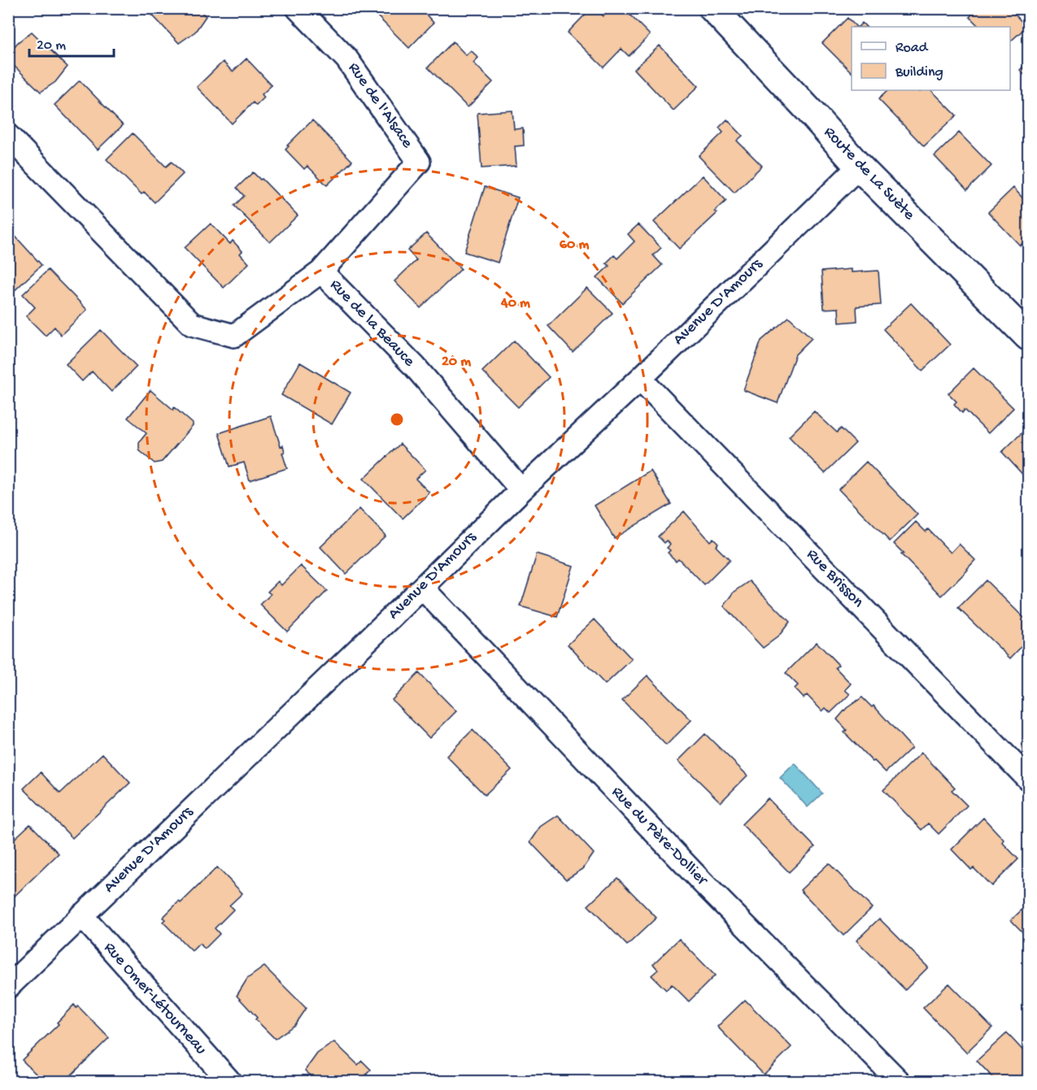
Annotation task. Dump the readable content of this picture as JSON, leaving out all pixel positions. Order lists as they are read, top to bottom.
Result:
{
  "streets": {
    "street": [
      "Rue de l'Alsace",
      "Route de La Suète",
      "Avenue D'Amours",
      "Rue de la Beauce",
      "Rue Brisson",
      "Rue du Père-Dollier",
      "Rue Omer-Létourneau"
    ]
  },
  "crossings": [
    ["Rue de l'Alsace", "Rue de la Beauce"],
    ["Route de La Suète", "Avenue D'Amours"],
    ["Avenue D'Amours", "Rue de la Beauce"],
    ["Avenue D'Amours", "Rue Brisson"],
    ["Avenue D'Amours", "Rue du Père-Dollier"],
    ["Avenue D'Amours", "Rue Omer-Létourneau"]
  ],
  "legend": ["Road", "Building"],
  "scale_bar": "20 m",
  "rings": ["60 m", "40 m", "20 m"]
}
